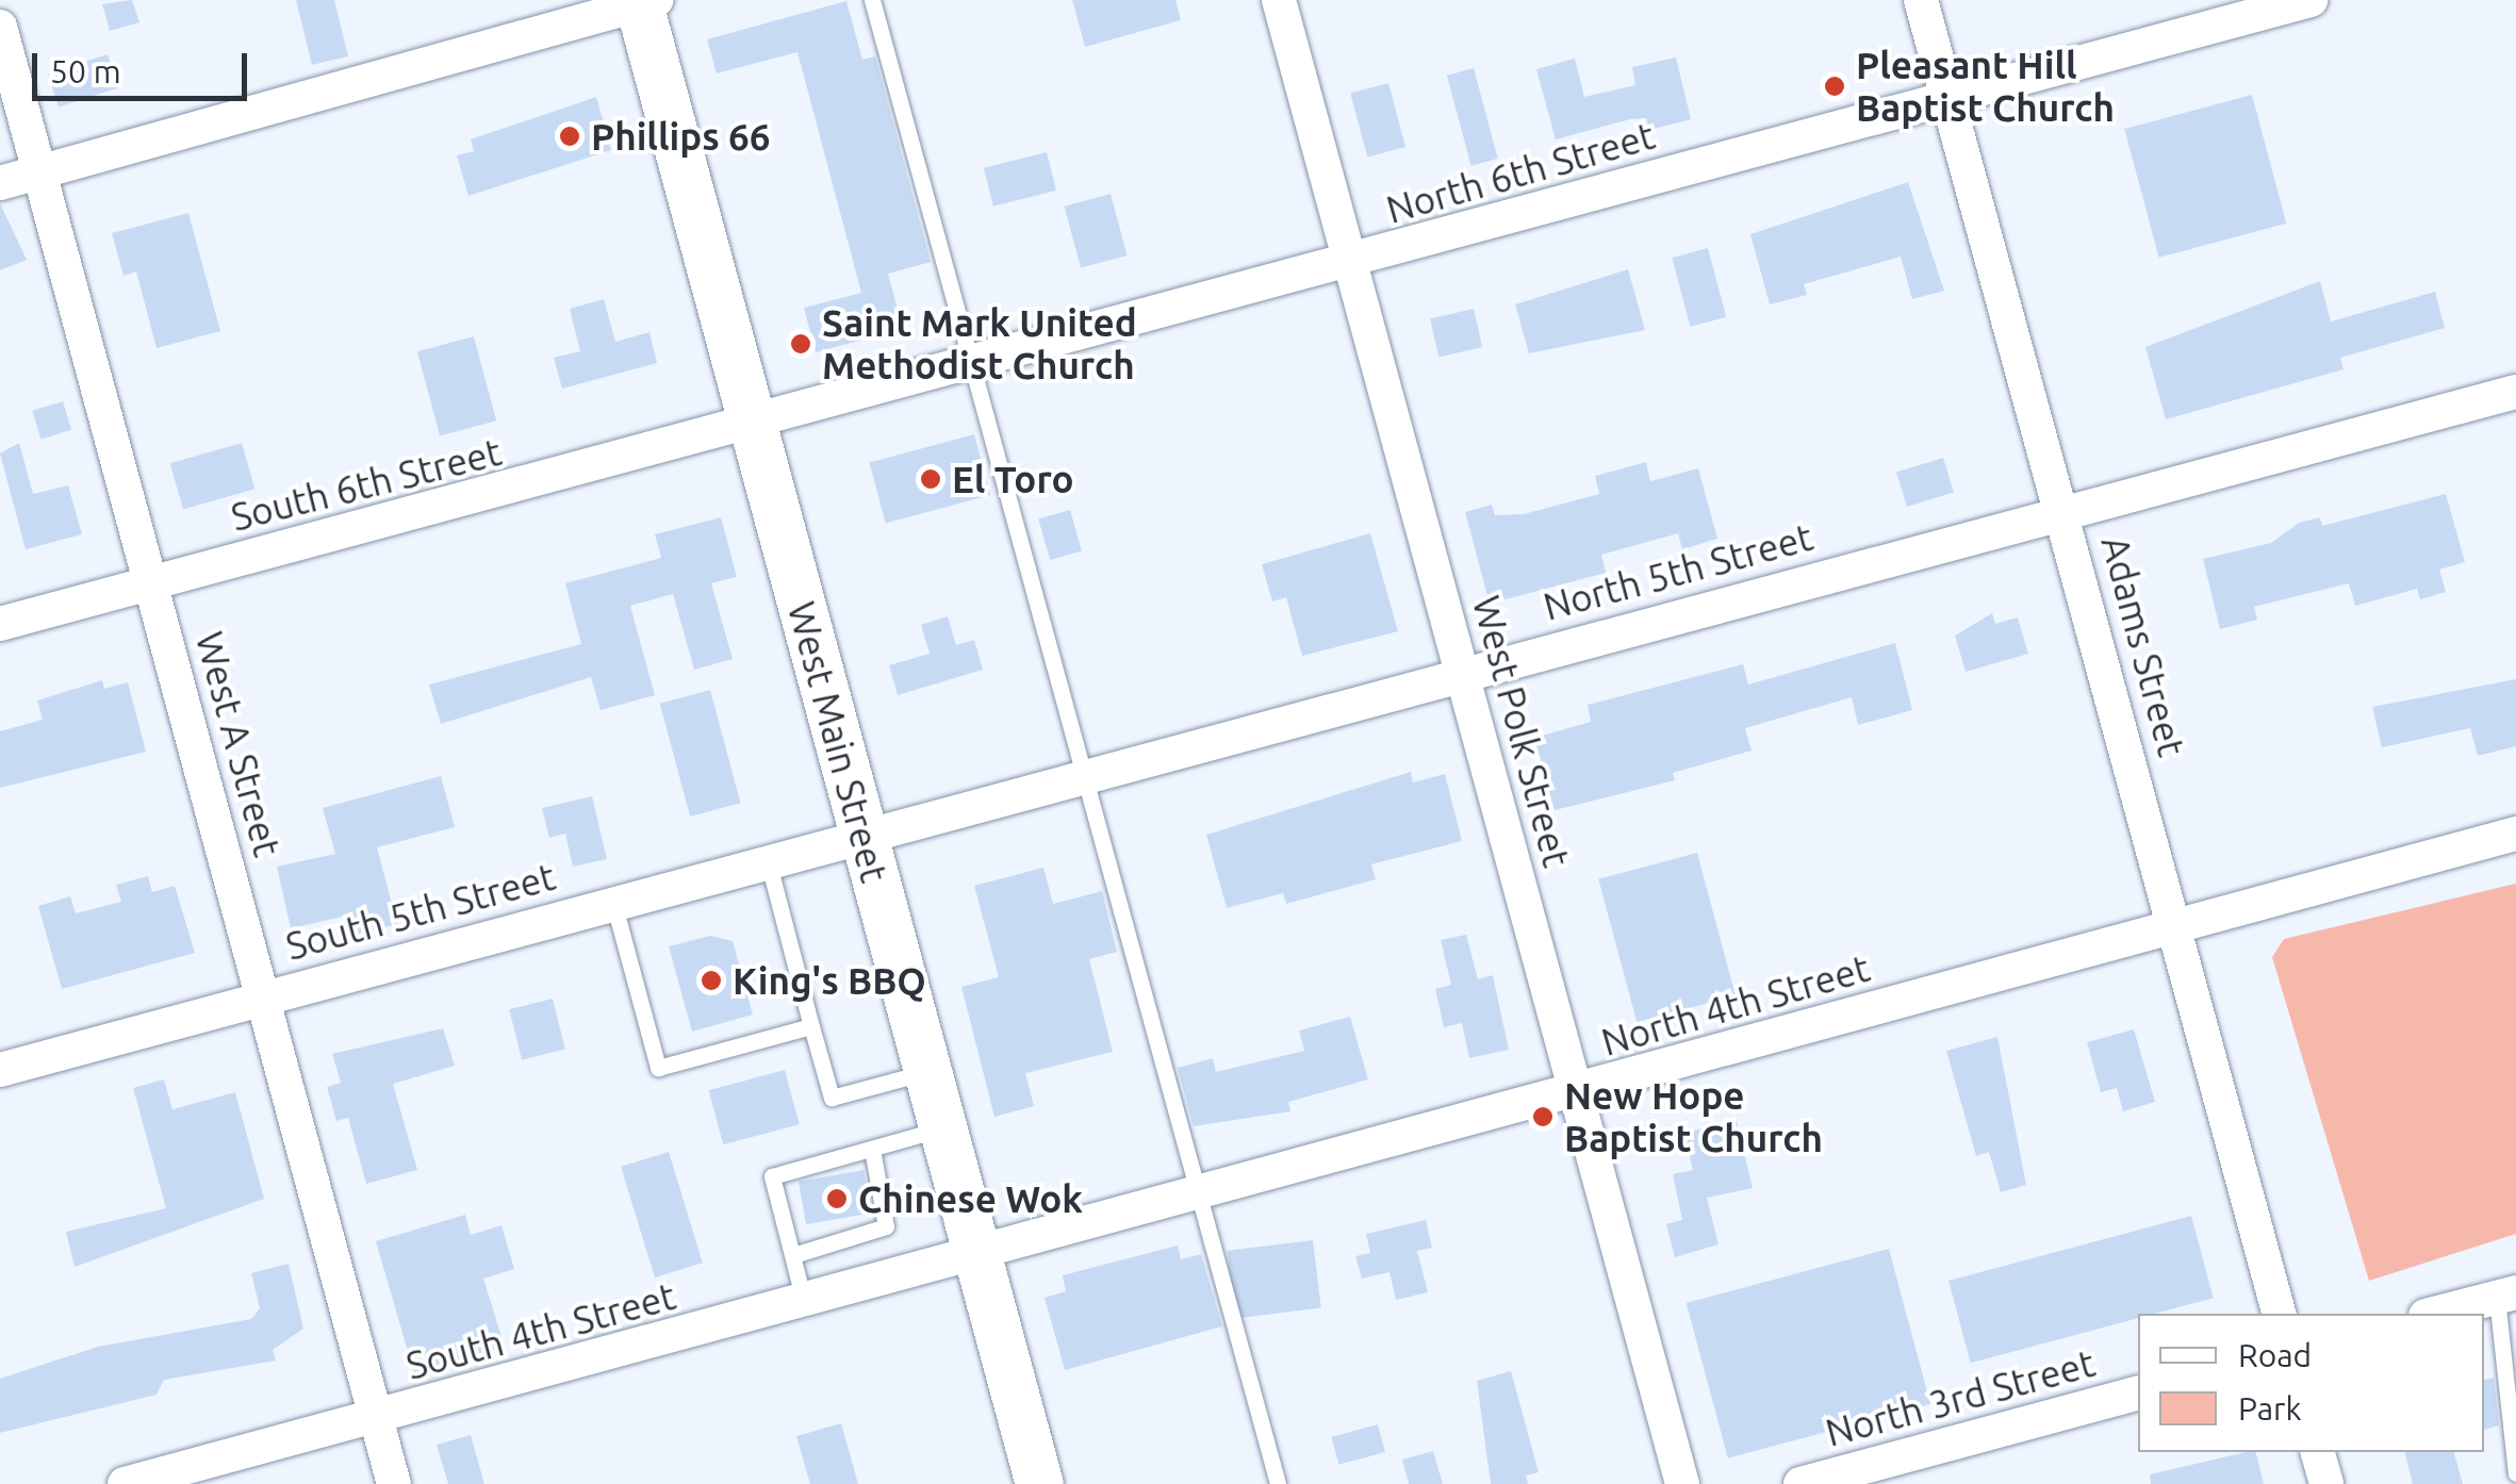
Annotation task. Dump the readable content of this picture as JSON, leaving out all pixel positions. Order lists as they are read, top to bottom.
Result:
{
  "streets": {
    "main road": ["West Main Street"],
    "street": [
      "North 6th Street",
      "South 6th Street",
      "North 5th Street",
      "Adams Street",
      "West Polk Street",
      "West A Street",
      "South 5th Street",
      "North 4th Street",
      "South 4th Street",
      "North 3rd Street"
    ]
  },
  "crossings": [
    ["North 6th Street", "South 6th Street"],
    ["North 6th Street", "Adams Street"],
    ["North 6th Street", "West Polk Street"],
    ["North 6th Street", "West Main Street"],
    ["South 6th Street", "West Main Street"],
    ["South 6th Street", "West A Street"],
    ["North 5th Street", "Adams Street"],
    ["North 5th Street", "West Polk Street"],
    ["North 5th Street", "West Main Street"],
    ["North 5th Street", "South 5th Street"],
    ["Adams Street", "North 4th Street"],
    ["West Polk Street", "North 4th Street"],
    ["West Main Street", "South 5th Street"],
    ["West Main Street", "North 4th Street"],
    ["West Main Street", "South 4th Street"],
    ["West A Street", "South 5th Street"],
    ["West A Street", "South 4th Street"],
    ["North 4th Street", "South 4th Street"]
  ],
  "places": [
    "Pleasant Hill Baptist Church",
    "Phillips 66",
    "Saint Mark United Methodist Church",
    "El Toro",
    "King's BBQ",
    "New Hope Baptist Church",
    "Chinese Wok"
  ],
  "legend": ["Road", "Park"],
  "scale_bar": "50 m"
}
